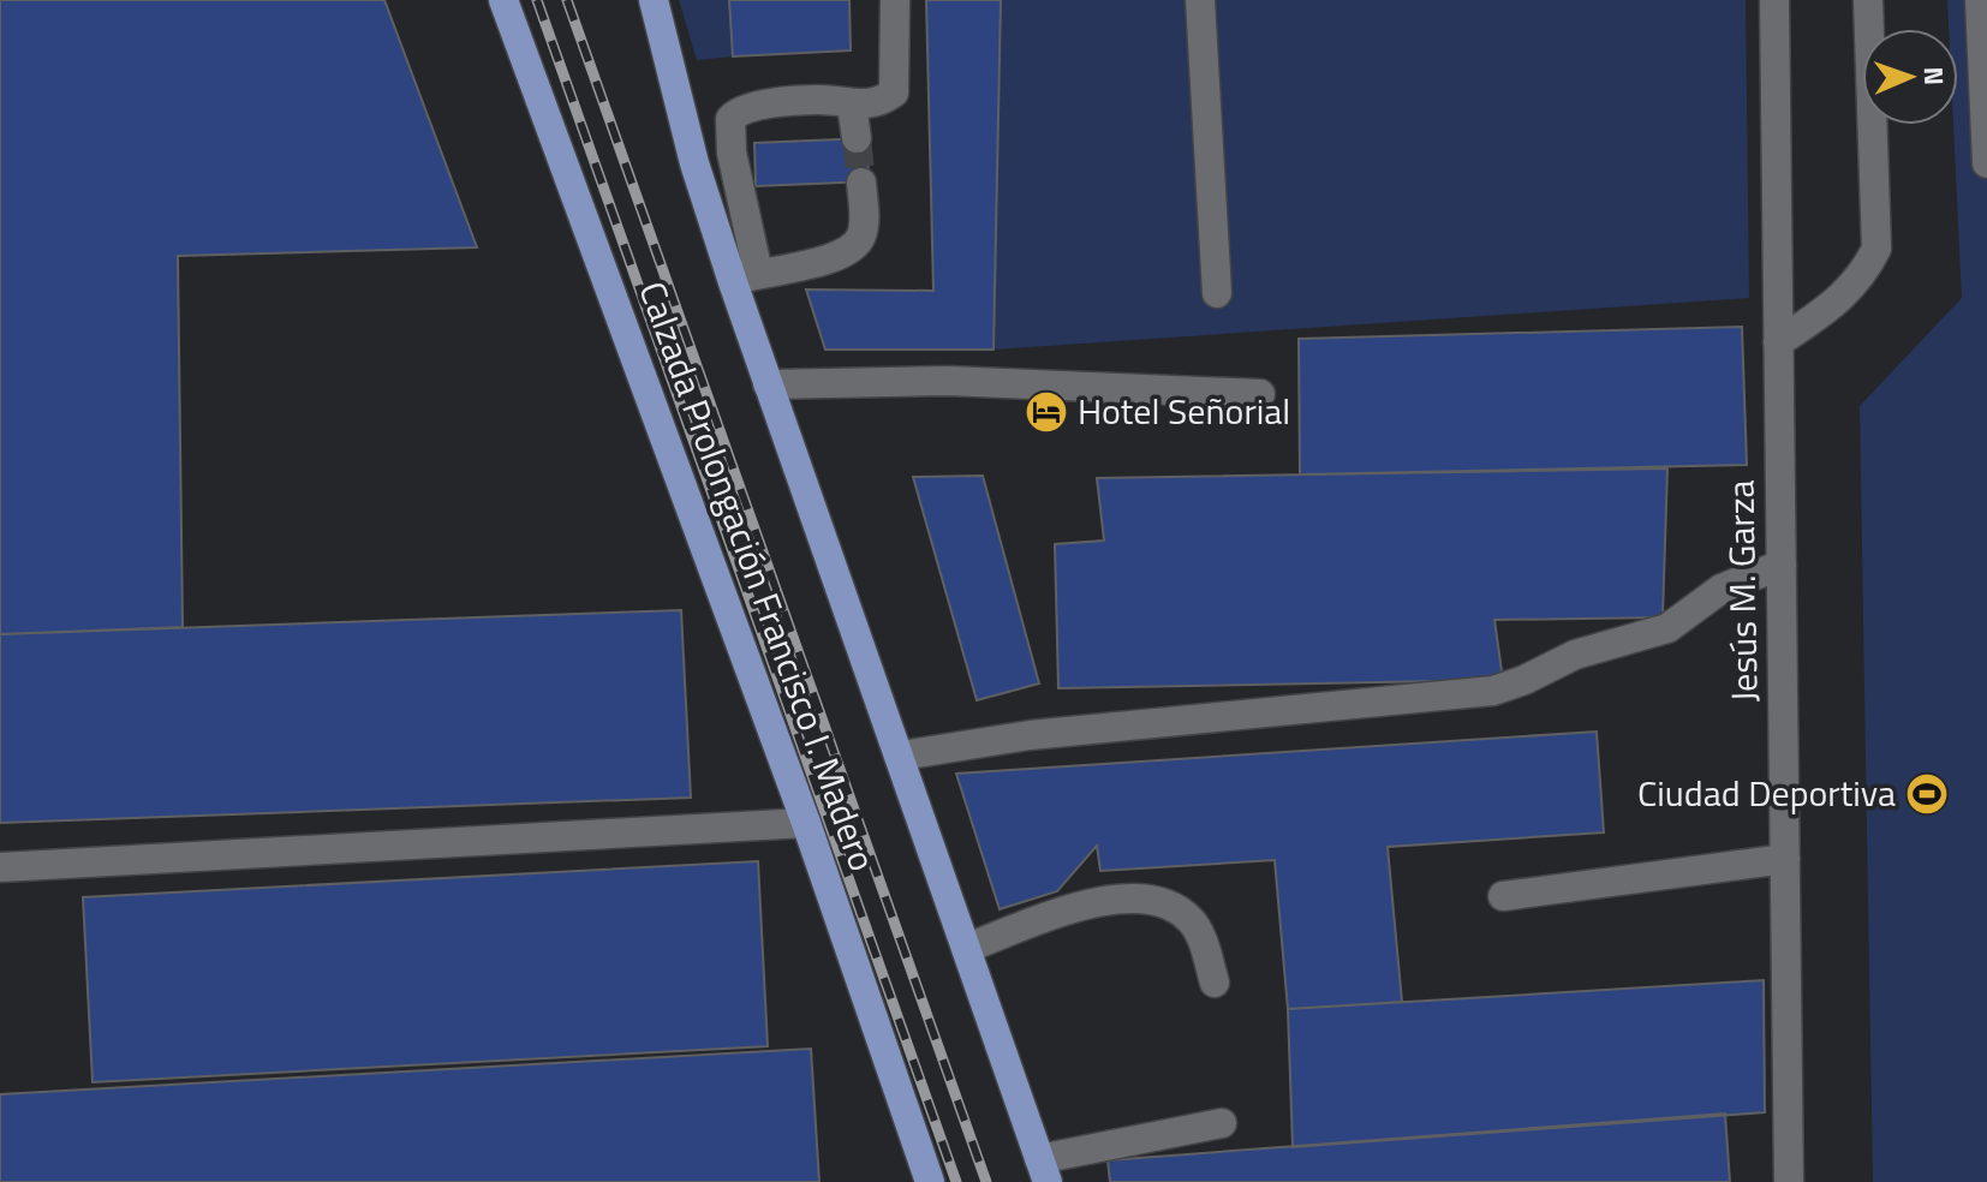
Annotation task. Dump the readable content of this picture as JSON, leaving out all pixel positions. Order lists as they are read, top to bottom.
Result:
{
  "streets": {
    "main road": ["Calzada Prolongación Francisco I. Madero"],
    "street": ["Jesús M. Garza"]
  },
  "places": {
    "hotel": ["Hotel Señorial"],
    "sports": ["Ciudad Deportiva"]
  },
  "north": "right"
}
